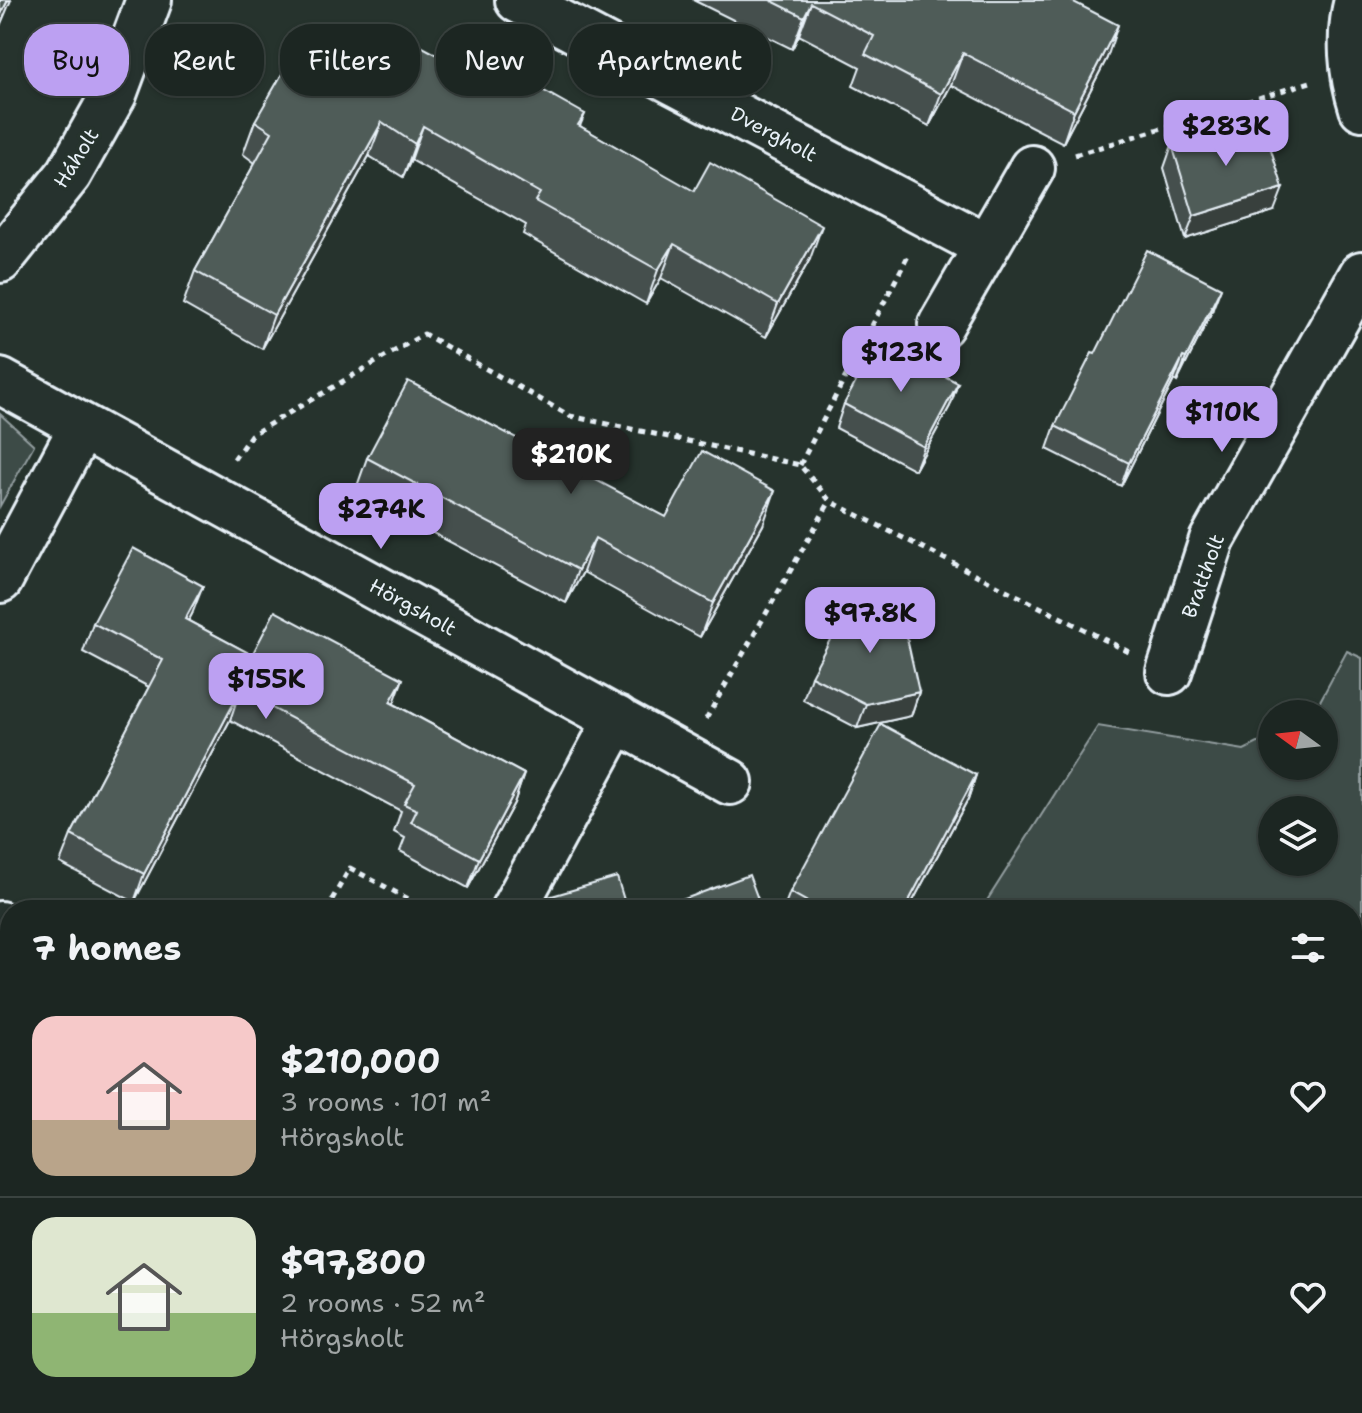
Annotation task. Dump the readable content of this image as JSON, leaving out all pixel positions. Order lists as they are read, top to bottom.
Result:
{
  "streets": {
    "street": [
      "Dvergholt",
      "Háholt",
      "Brattholt",
      "Hörgsholt"
    ]
  },
  "north": "left",
  "page": {
    "chip": [
      "Buy",
      "Rent",
      "Filters",
      "New",
      "Apartment"
    ],
    "price": [
      "$283K",
      "$123K",
      "$110K",
      "$210K",
      "$274K",
      "$97.8K",
      "$155K"
    ],
    "heading": "7 homes",
    "list": [
      {
        "name": "$210,000",
        "note": "3 rooms · 101 m² · Hörgsholt"
      },
      {
        "name": "$97,800",
        "note": "2 rooms · 52 m² · Hörgsholt"
      }
    ]
  }
}
